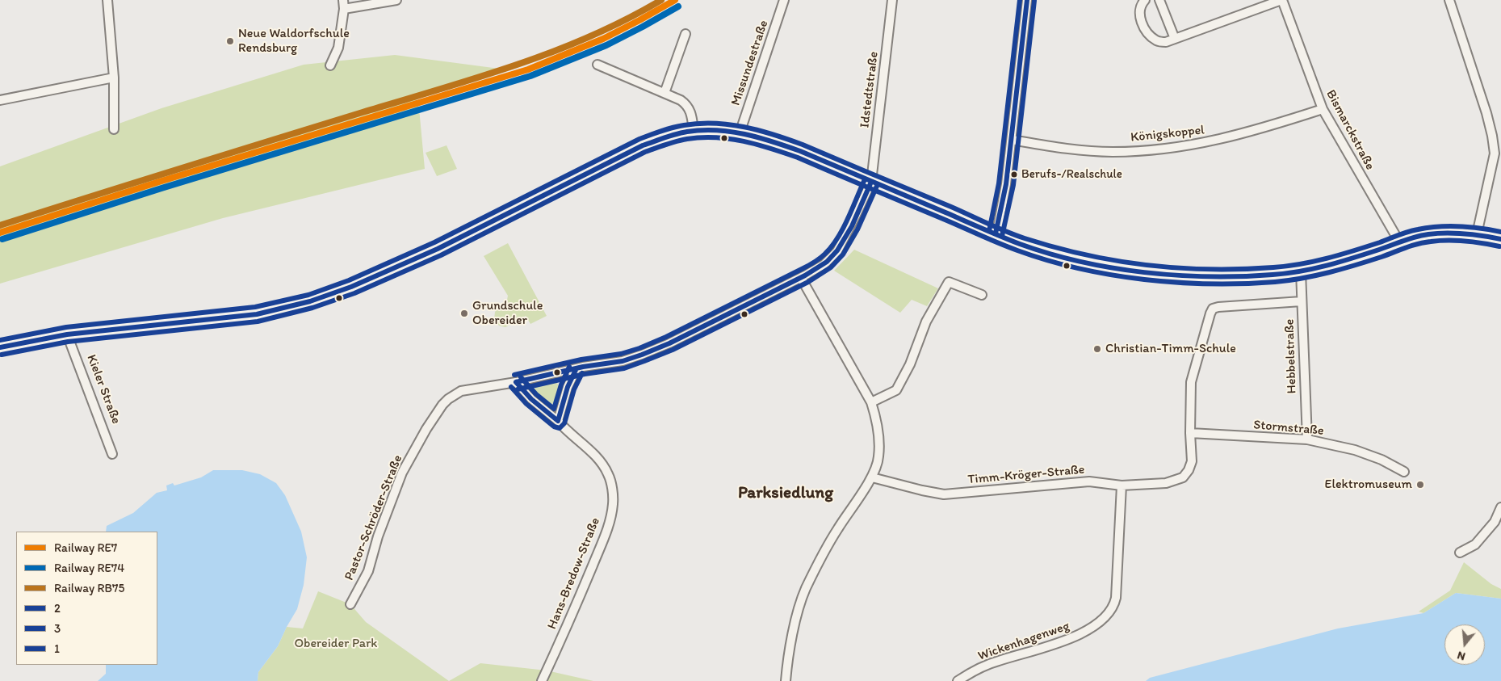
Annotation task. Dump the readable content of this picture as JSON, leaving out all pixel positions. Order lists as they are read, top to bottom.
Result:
{
  "streets": {
    "street": [
      "Missundestraße",
      "Idstedtstraße",
      "Bismarckstraße",
      "Königskoppel",
      "Hebbelstraße",
      "Kieler Straße",
      "Stormstraße",
      "Timm-Kröger-Straße",
      "Pastor-Schröder-Straße",
      "Hans-Bredow-Straße",
      "Wickenhagenweg"
    ]
  },
  "crossings": [
    ["Idstedtstraße", "Pastor-Schröder-Straße"],
    ["Bismarckstraße", "Königskoppel"],
    ["Hebbelstraße", "Stormstraße"],
    ["Stormstraße", "Timm-Kröger-Straße"],
    ["Timm-Kröger-Straße", "Wickenhagenweg"]
  ],
  "districts": ["Parksiedlung"],
  "parks": ["Obereider Park"],
  "places": [
    "Neue Waldorfschule Rendsburg",
    "Berufs-/Realschule",
    "Grundschule Obereider",
    "Christian-Timm-Schule",
    "Elektromuseum"
  ],
  "lines": [
    "rail line RE7",
    "rail line RB75",
    "transit line 2",
    "transit line 1",
    "transit line 3",
    "rail line RE74"
  ],
  "legend": [
    "Railway RE7",
    "Railway RE74",
    "Railway RB75",
    "2",
    "3",
    "1"
  ],
  "north": "bottom"
}
